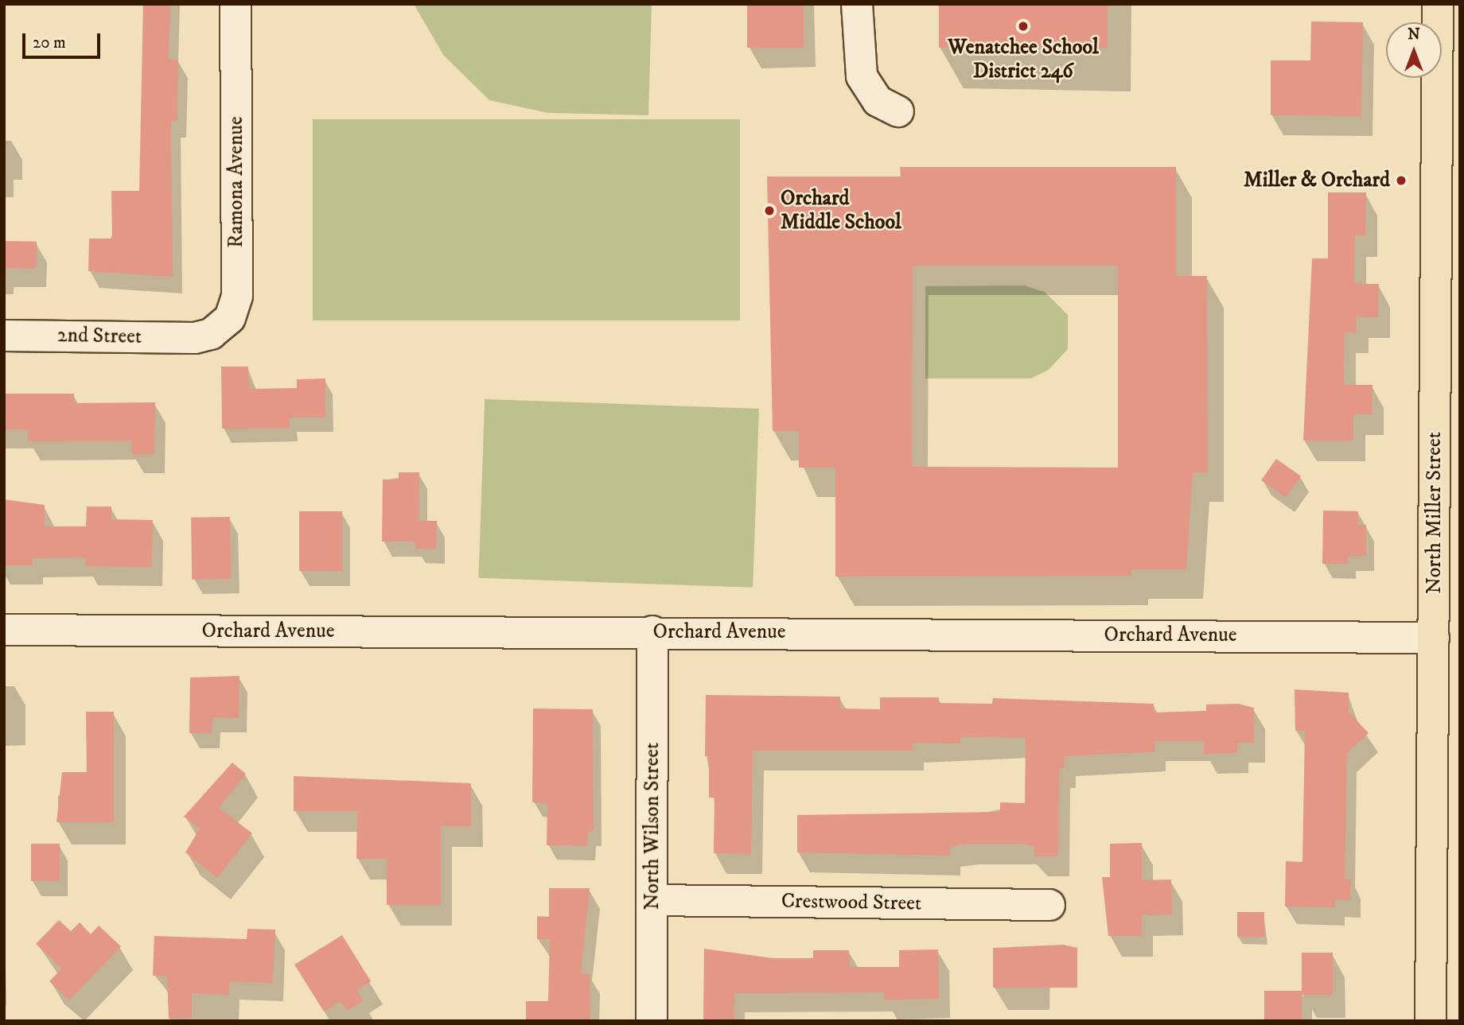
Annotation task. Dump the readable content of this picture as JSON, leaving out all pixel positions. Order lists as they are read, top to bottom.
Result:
{
  "streets": {
    "main road": ["North Miller Street"],
    "street": [
      "Ramona Avenue",
      "2nd Street",
      "Orchard Avenue",
      "North Wilson Street",
      "Crestwood Street"
    ]
  },
  "crossings": [
    ["Ramona Avenue", "2nd Street"],
    ["North Miller Street", "Orchard Avenue"],
    ["Orchard Avenue", "North Wilson Street"],
    ["North Wilson Street", "Crestwood Street"]
  ],
  "places": ["Wenatchee School District 246", "Miller & Orchard", "Orchard Middle School"],
  "scale_bar": "20 m",
  "north": "top"
}
